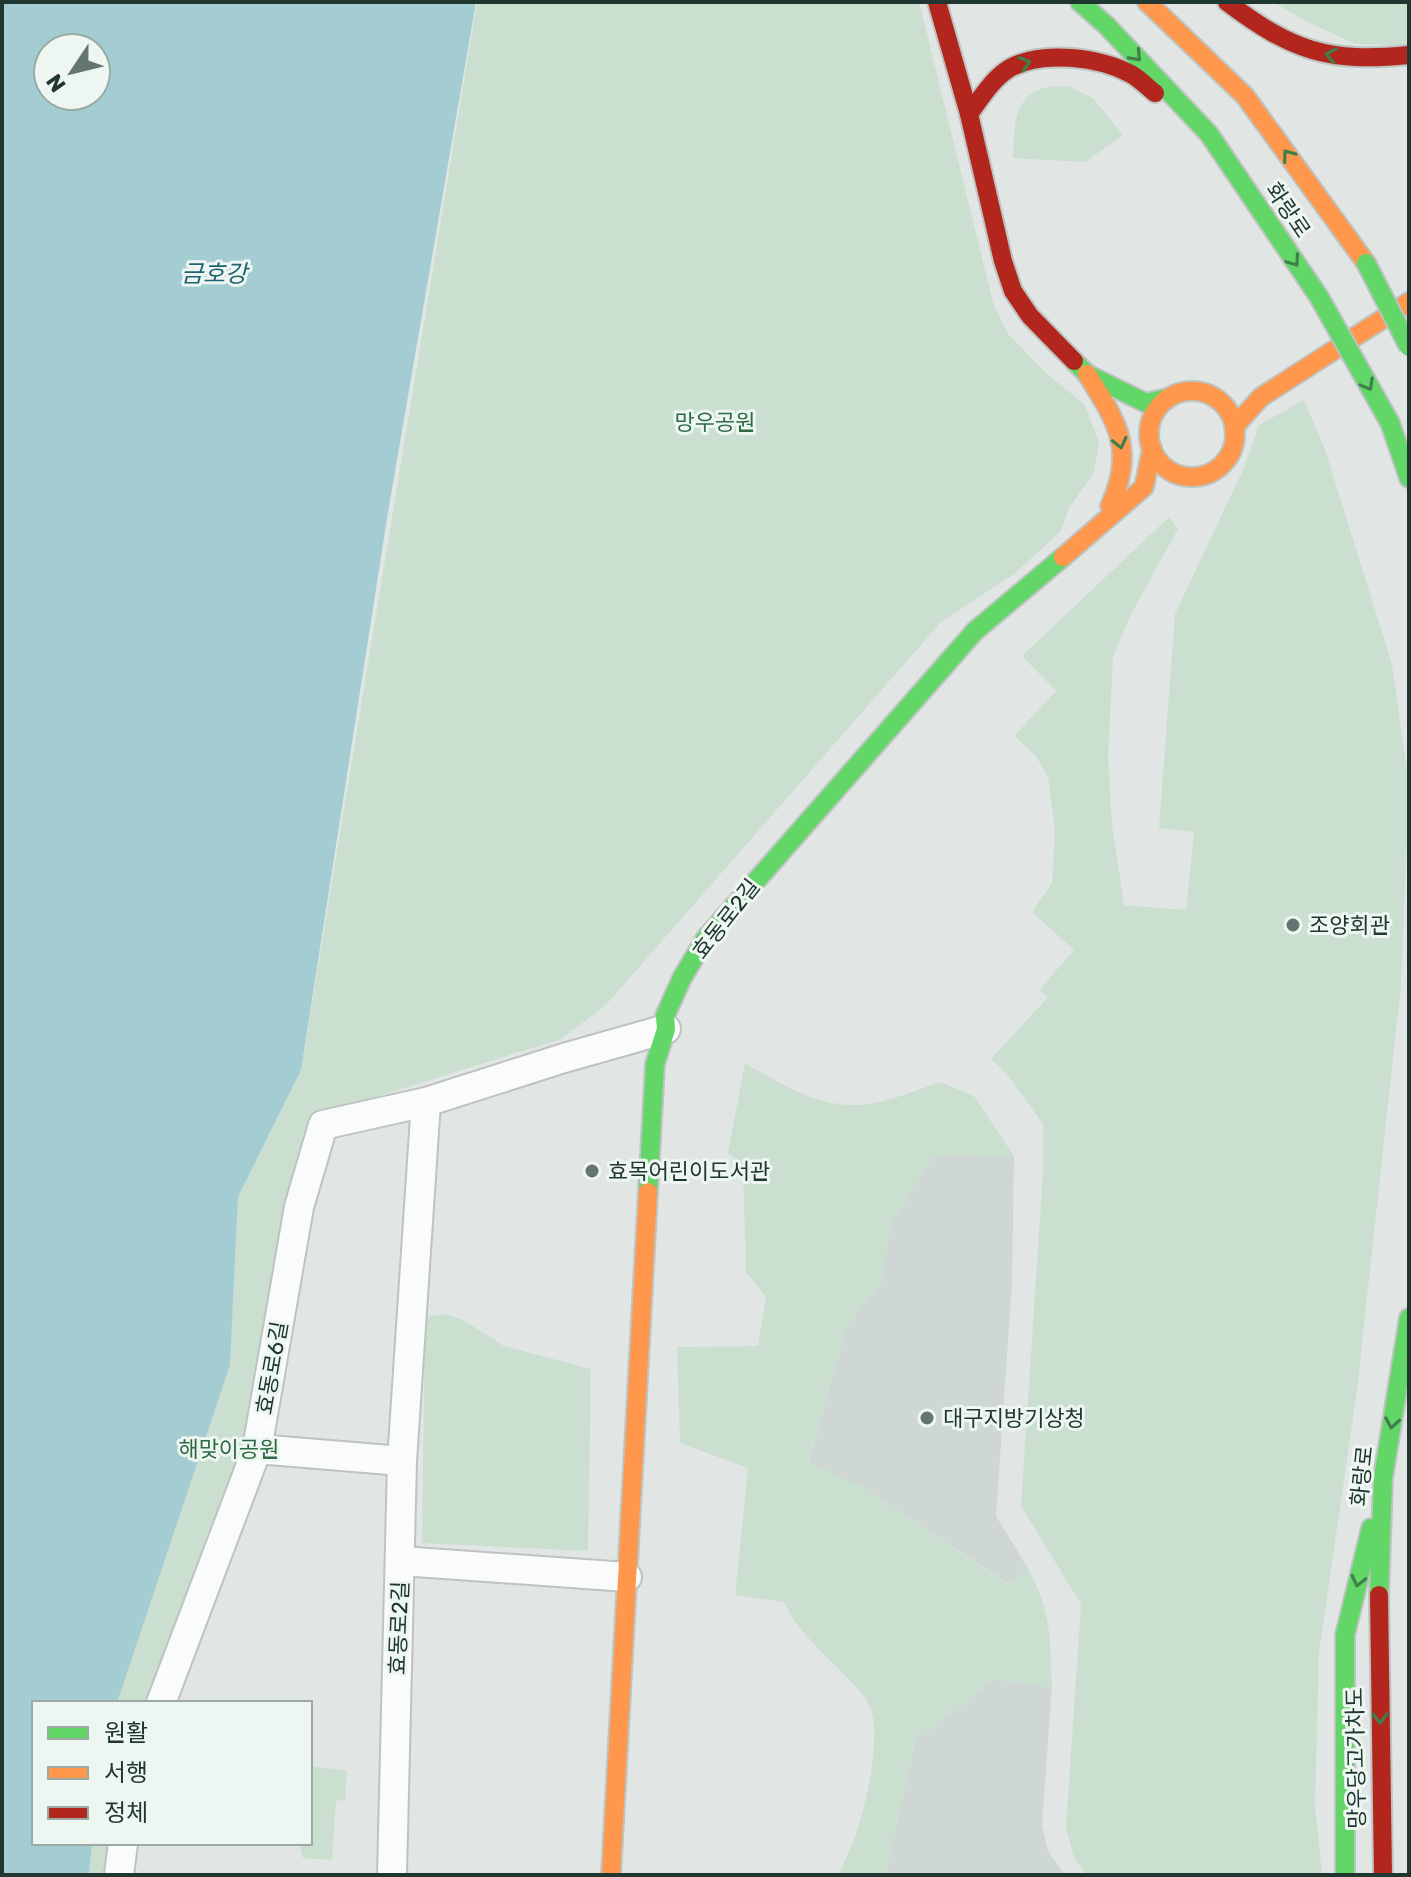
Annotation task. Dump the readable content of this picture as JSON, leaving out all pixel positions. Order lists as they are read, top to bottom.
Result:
{
  "streets": {
    "main road": ["화랑로", "효동로2길", "망우당고가차도"],
    "street": ["효동로6길"]
  },
  "crossings": [
    ["화랑로", "망우당고가차도"],
    ["효동로2길", "효동로6길"]
  ],
  "water": ["금호강"],
  "parks": ["망우공원", "해맞이공원"],
  "places": ["조양회관", "효목어린이도서관", "대구지방기상청"],
  "legend": ["원활", "서행", "정체"],
  "north": "bottom left"
}
